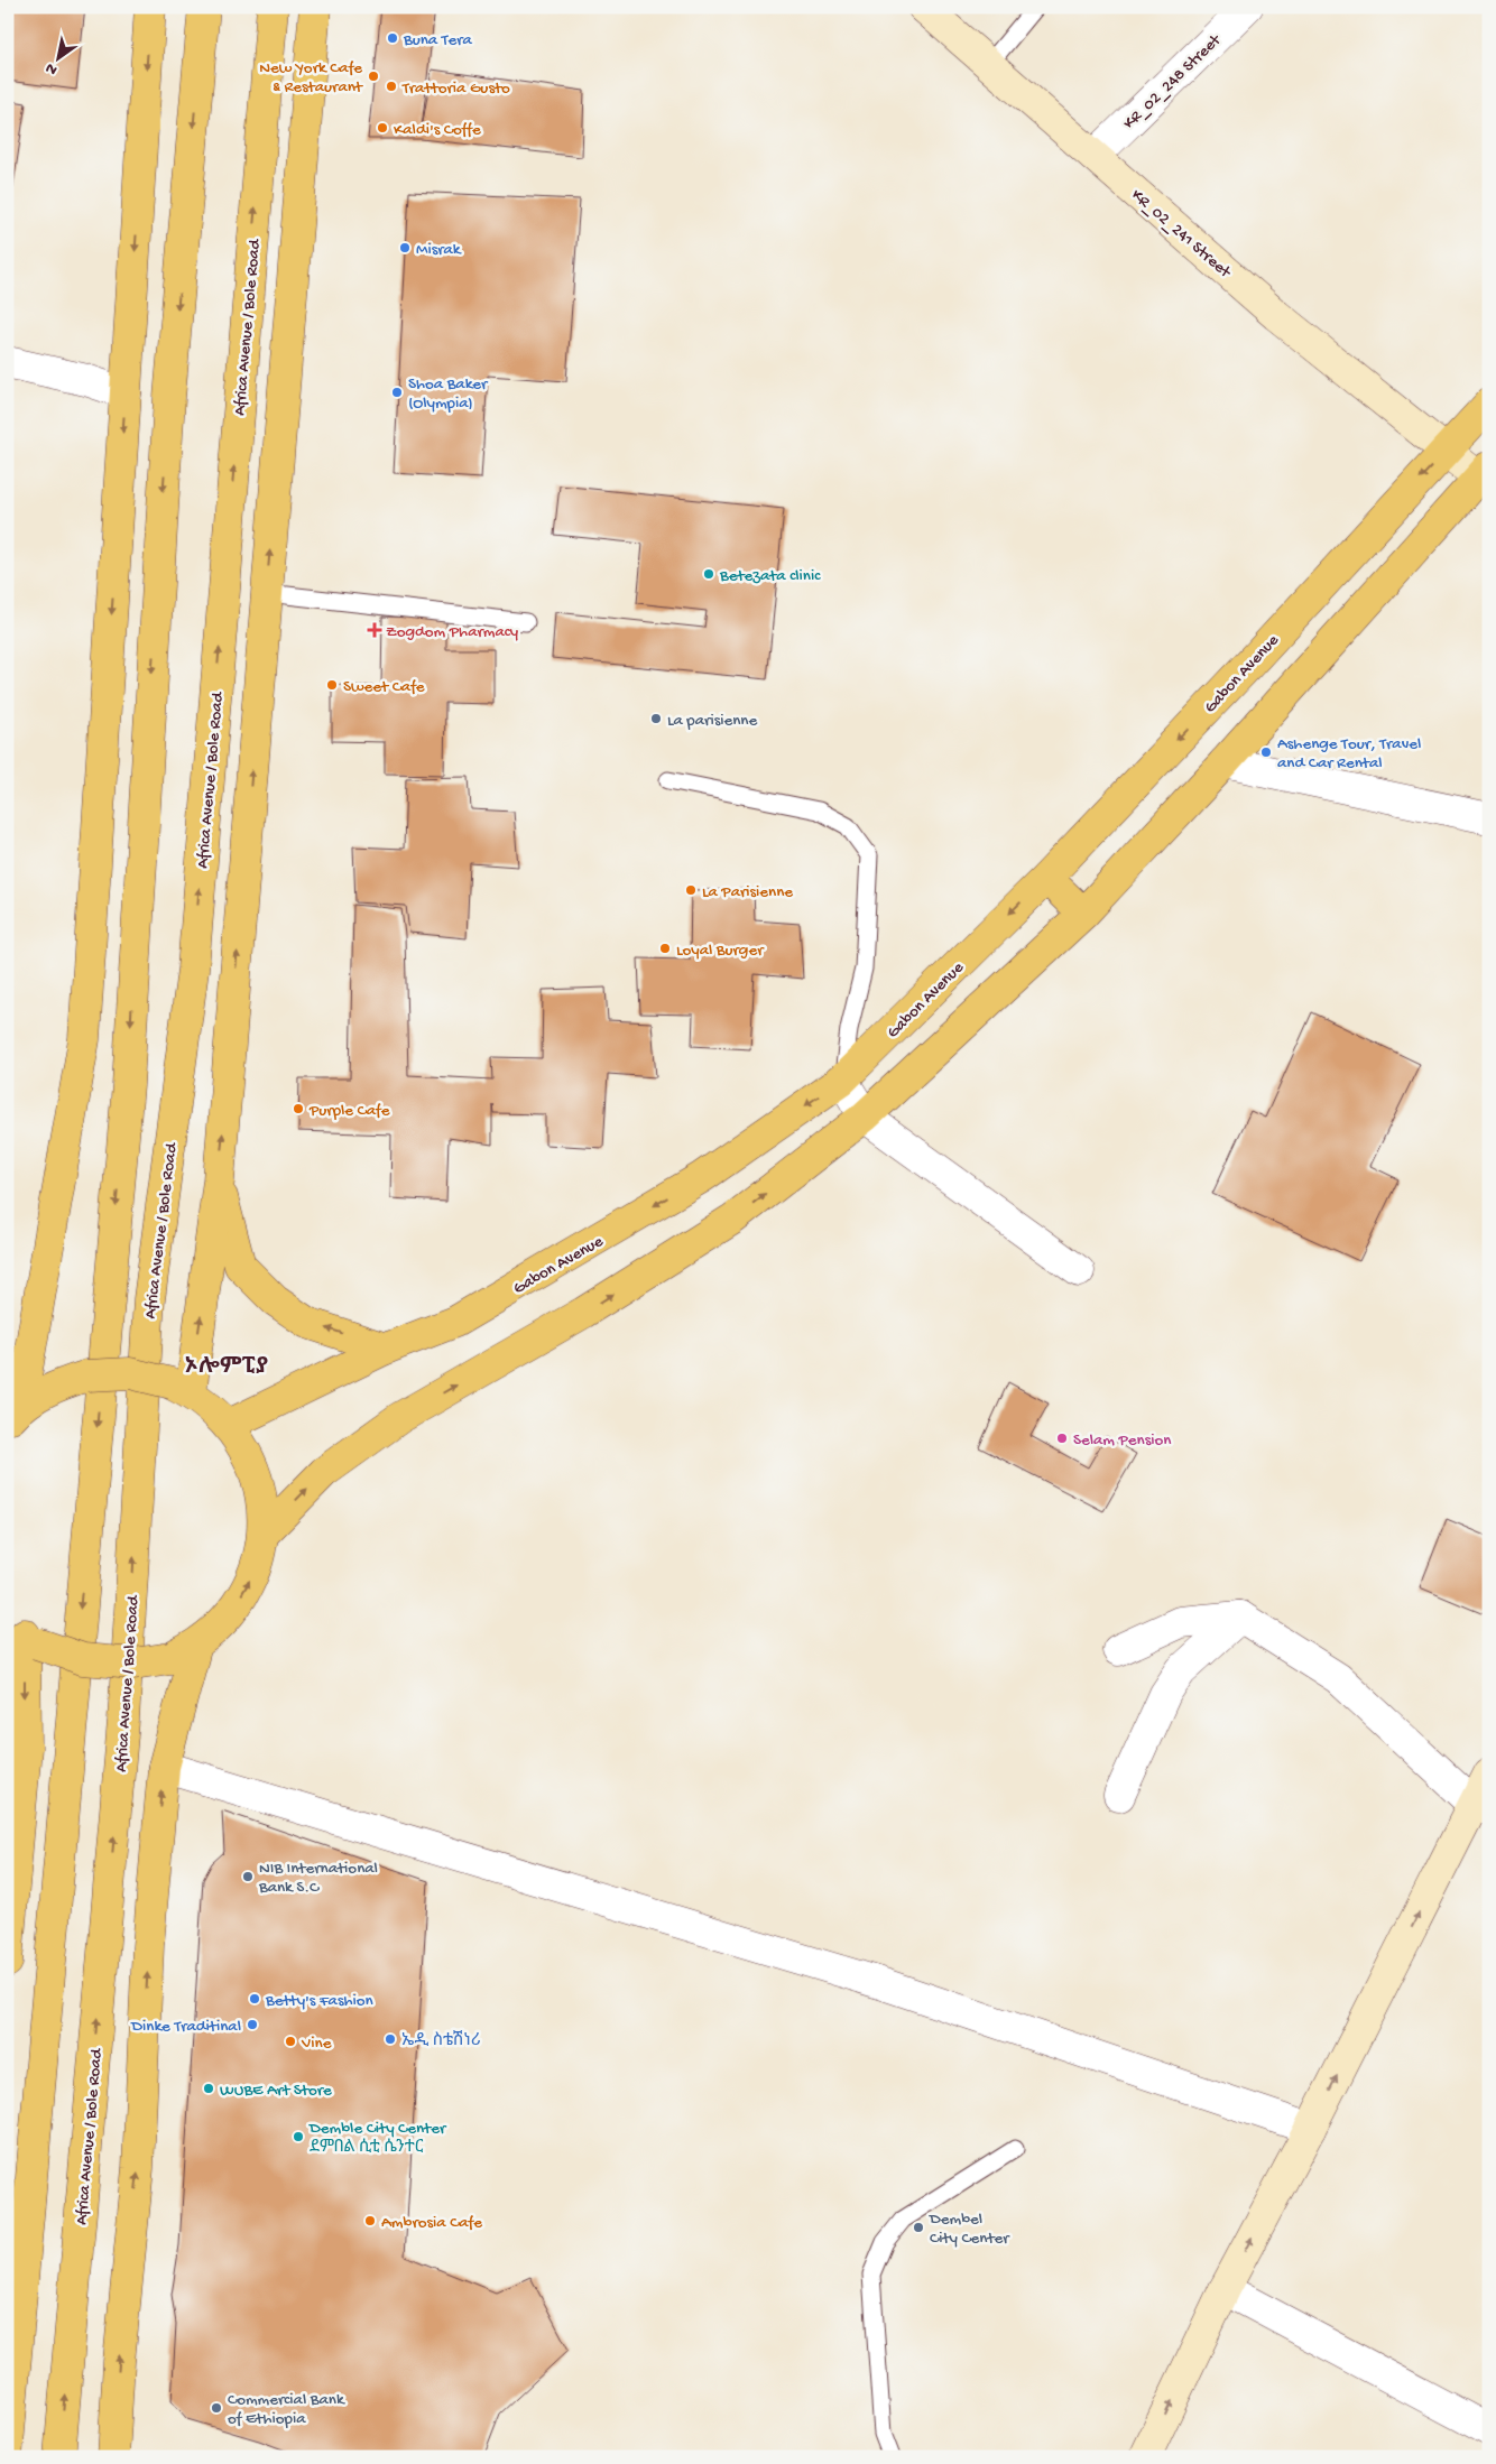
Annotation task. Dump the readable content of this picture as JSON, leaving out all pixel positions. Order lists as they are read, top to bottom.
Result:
{
  "streets": {
    "main road": ["Africa Avenue / Bole Road", "Gabon Avenue"],
    "street": ["KR_02_248 Street", "KR_02_241 Street"]
  },
  "crossings": [
    ["KR_02_248 Street", "KR_02_241 Street"],
    ["KR_02_241 Street", "Gabon Avenue"]
  ],
  "districts": ["ኦሎምፒያ"],
  "places": {
    "other": [
      "Buna Tera",
      "New York Cafe & Restaurant",
      "Trattoria Gusto",
      "Kaldi's Coffe",
      "Misrak",
      "Shoa Baker (Olympia)",
      "Betezata clinic",
      "Sweet Cafe",
      "La parisienne",
      "Ashenge Tour, Travel and Car Rental",
      "La Parisienne",
      "Loyal Burger",
      "Purple Cafe",
      "Selam Pension",
      "NIB International Bank S.C",
      "Betty's Fashion",
      "Dinke Traditinal",
      "ኤዲ ስቴሽነሪ",
      "Vine",
      "WUBE Art Store",
      "Demble City Center ደምበል ሲቲ ሴንተር",
      "Ambrosia Cafe",
      "Dembel City Center",
      "Commercial Bank of Ethiopia"
    ],
    "health": ["Zogdom Pharmacy"]
  },
  "north": "bottom left"
}
